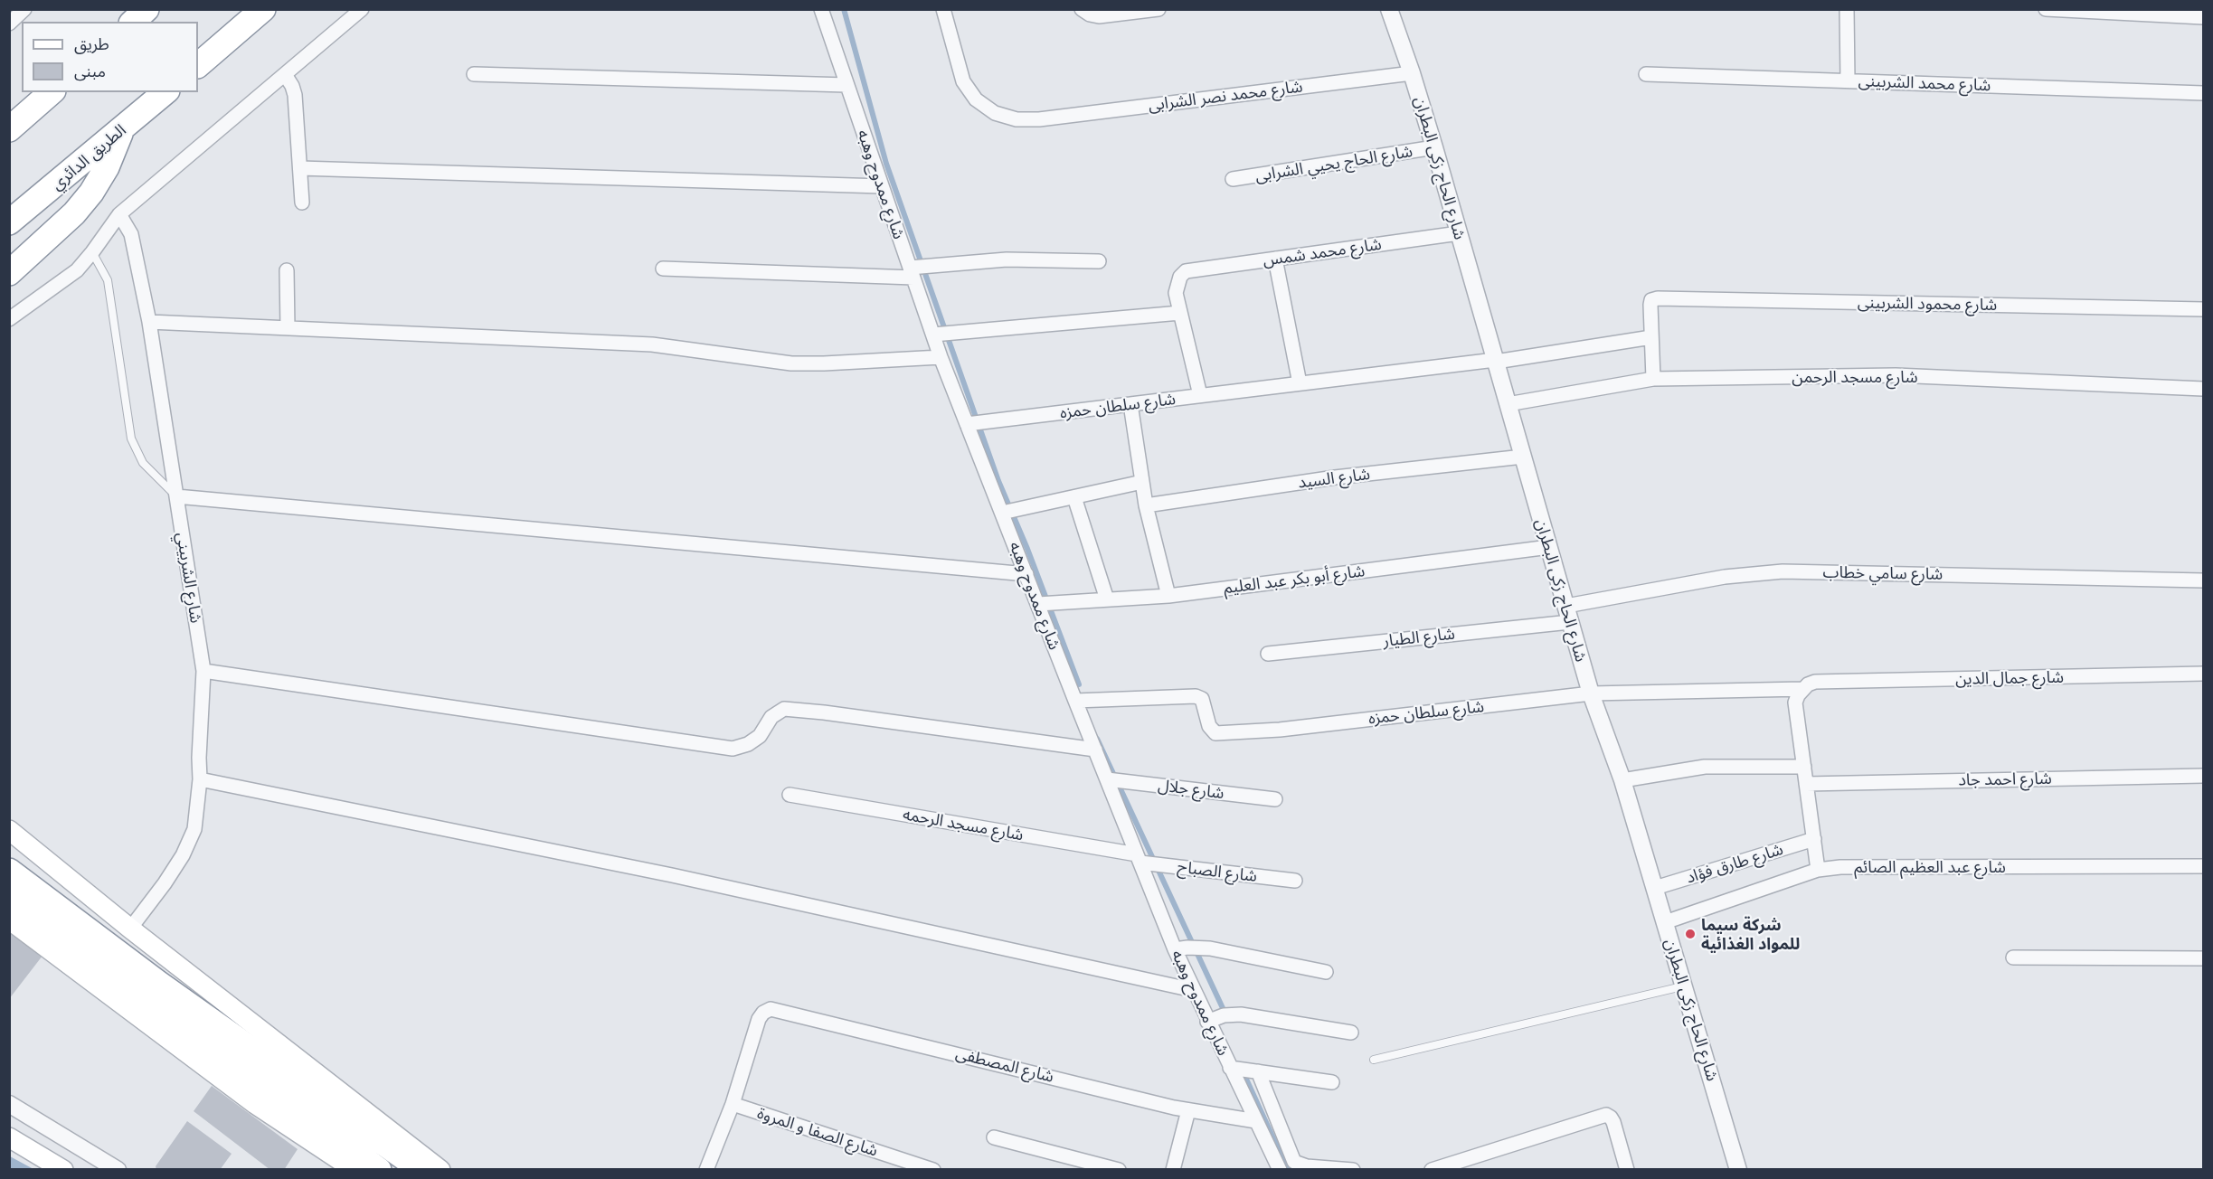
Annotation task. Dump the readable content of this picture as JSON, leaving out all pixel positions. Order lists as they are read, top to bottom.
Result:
{
  "streets": {
    "highway": ["الطريق الدائري"],
    "street": [
      "شارع محمد الشربينى",
      "شارع محمد نصر الشرابى",
      "شارع الحاج يحيي الشرابى",
      "شارع الحاج زكى البطران",
      "شارع ممدوح وهبه",
      "شارع محمد شمس",
      "شارع محمود الشربينى",
      "شارع مسجد الرحمن",
      "شارع سلطان حمزه",
      "شارع السيد",
      "شارع سامي خطاب",
      "شارع الشربيني",
      "شارع أبو بكر عبد العليم",
      "شارع الطيار",
      "شارع جمال الدين",
      "شارع احمد جاد",
      "شارع جلال",
      "شارع مسجد الرحمه",
      "شارع طارق فؤاد",
      "شارع عبد العظيم الصائم",
      "شارع الصباح",
      "شارع المصطفى",
      "شارع الصفا و المروة"
    ]
  },
  "crossings": [
    ["شارع محمد نصر الشرابى", "شارع الحاج زكى البطران"],
    ["شارع الحاج يحيي الشرابى", "شارع الحاج زكى البطران"],
    ["شارع الحاج زكى البطران", "شارع محمد شمس"],
    ["شارع الحاج زكى البطران", "شارع مسجد الرحمن"],
    ["شارع الحاج زكى البطران", "شارع سلطان حمزه"],
    ["شارع الحاج زكى البطران", "شارع السيد"],
    ["شارع الحاج زكى البطران", "شارع سامي خطاب"],
    ["شارع الحاج زكى البطران", "شارع أبو بكر عبد العليم"],
    ["شارع الحاج زكى البطران", "شارع الطيار"],
    ["شارع الحاج زكى البطران", "شارع طارق فؤاد"],
    ["شارع الحاج زكى البطران", "شارع عبد العظيم الصائم"],
    ["شارع ممدوح وهبه", "شارع سلطان حمزه"],
    ["شارع ممدوح وهبه", "شارع أبو بكر عبد العليم"],
    ["شارع ممدوح وهبه", "شارع جلال"],
    ["شارع ممدوح وهبه", "شارع مسجد الرحمه"],
    ["شارع ممدوح وهبه", "شارع الصباح"],
    ["شارع ممدوح وهبه", "شارع المصطفى"],
    ["شارع محمود الشربينى", "شارع سلطان حمزه"],
    ["شارع سلطان حمزه", "شارع جمال الدين"],
    ["شارع سامي خطاب", "شارع الطيار"],
    ["شارع مسجد الرحمه", "شارع الصباح"],
    ["شارع المصطفى", "شارع الصفا و المروة"]
  ],
  "places": ["شركة سيما للمواد الغذائية"],
  "legend": ["طريق", "مبنى"]
}
